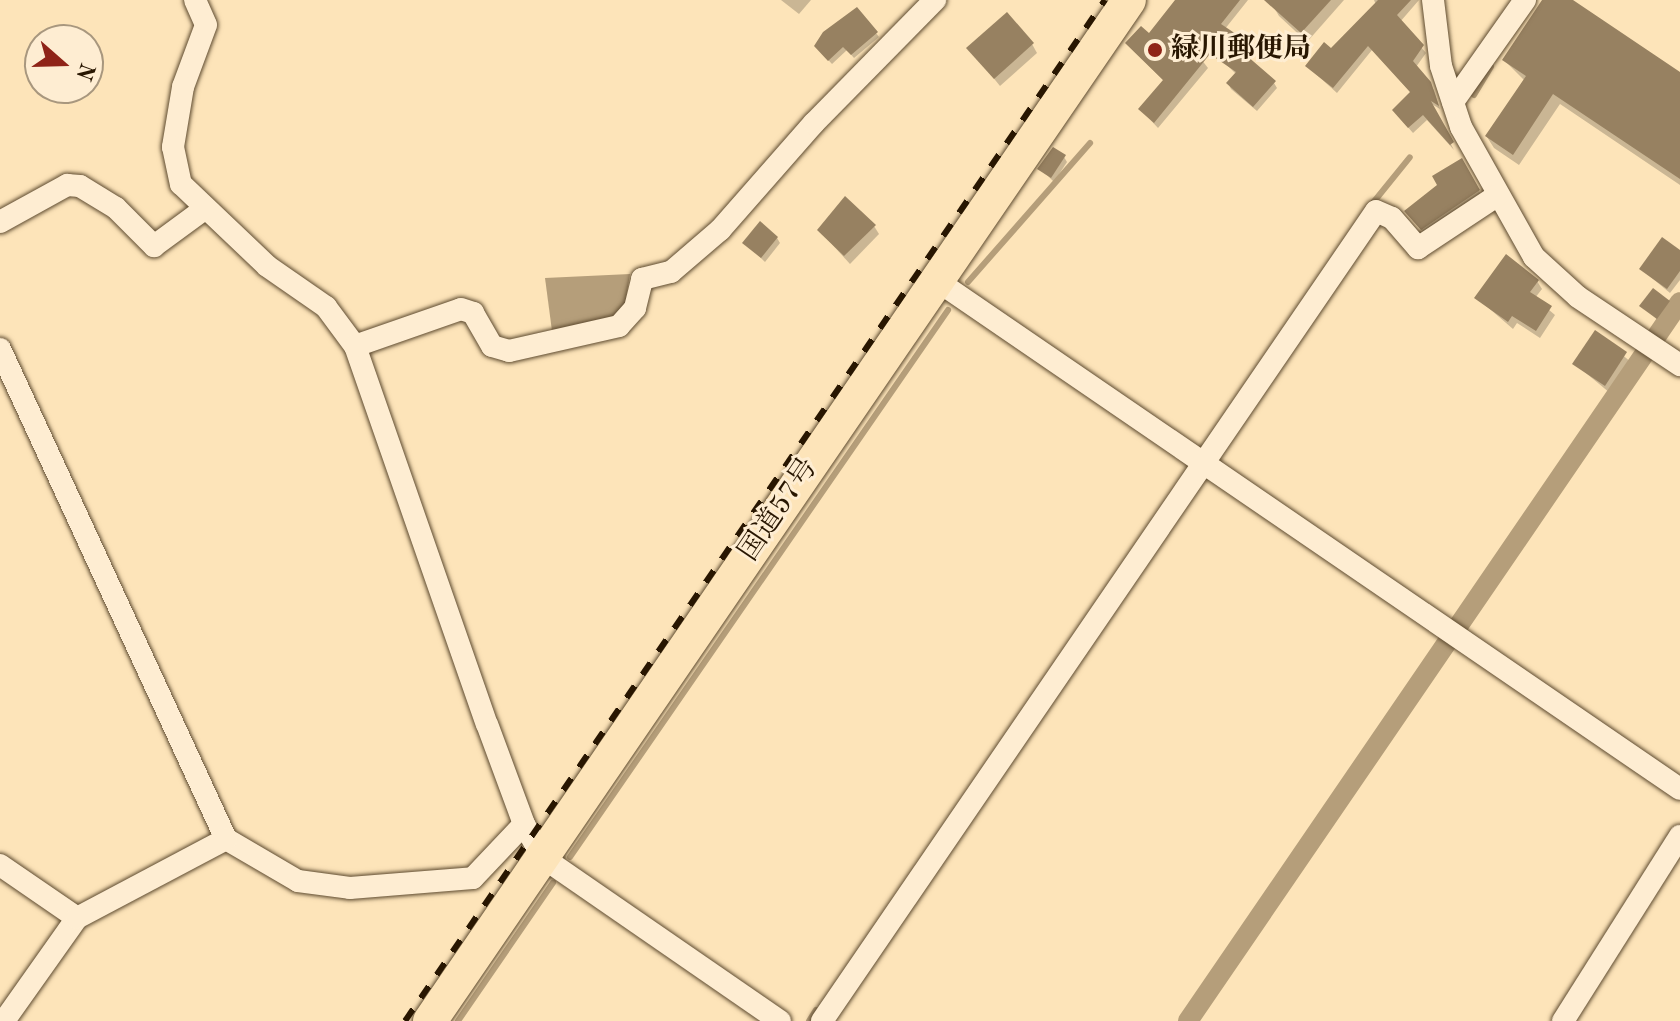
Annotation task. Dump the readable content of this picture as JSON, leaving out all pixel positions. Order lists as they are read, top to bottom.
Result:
{
  "streets": {
    "highway": ["国道57号"]
  },
  "places": ["緑川郵便局"],
  "north": "right"
}
